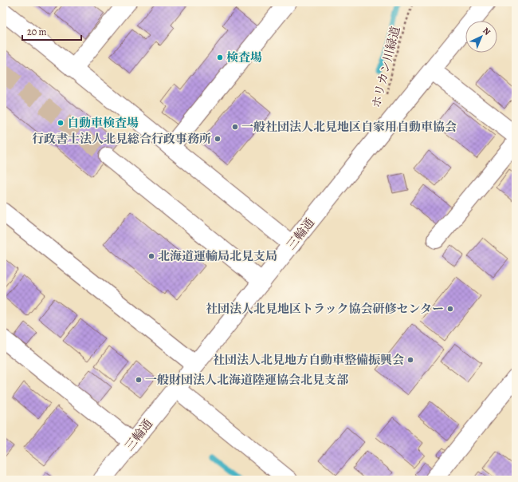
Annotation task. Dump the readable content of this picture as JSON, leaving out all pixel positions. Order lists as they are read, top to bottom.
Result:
{
  "streets": {
    "street": ["三輪通"],
    "path": ["ホリカン川緑道"]
  },
  "places": [
    "検査場",
    "自動車検査場",
    "一般社団法人北見地区自家用自動車協会",
    "行政書士法人北見総合行政事務所",
    "北海道運輸局北見支局",
    "社団法人北見地区トラック協会研修センター",
    "社団法人北見地方自動車整備振興会",
    "一般財団法人北海道陸運協会北見支部"
  ],
  "scale_bar": "20 m",
  "north": "top right"
}
